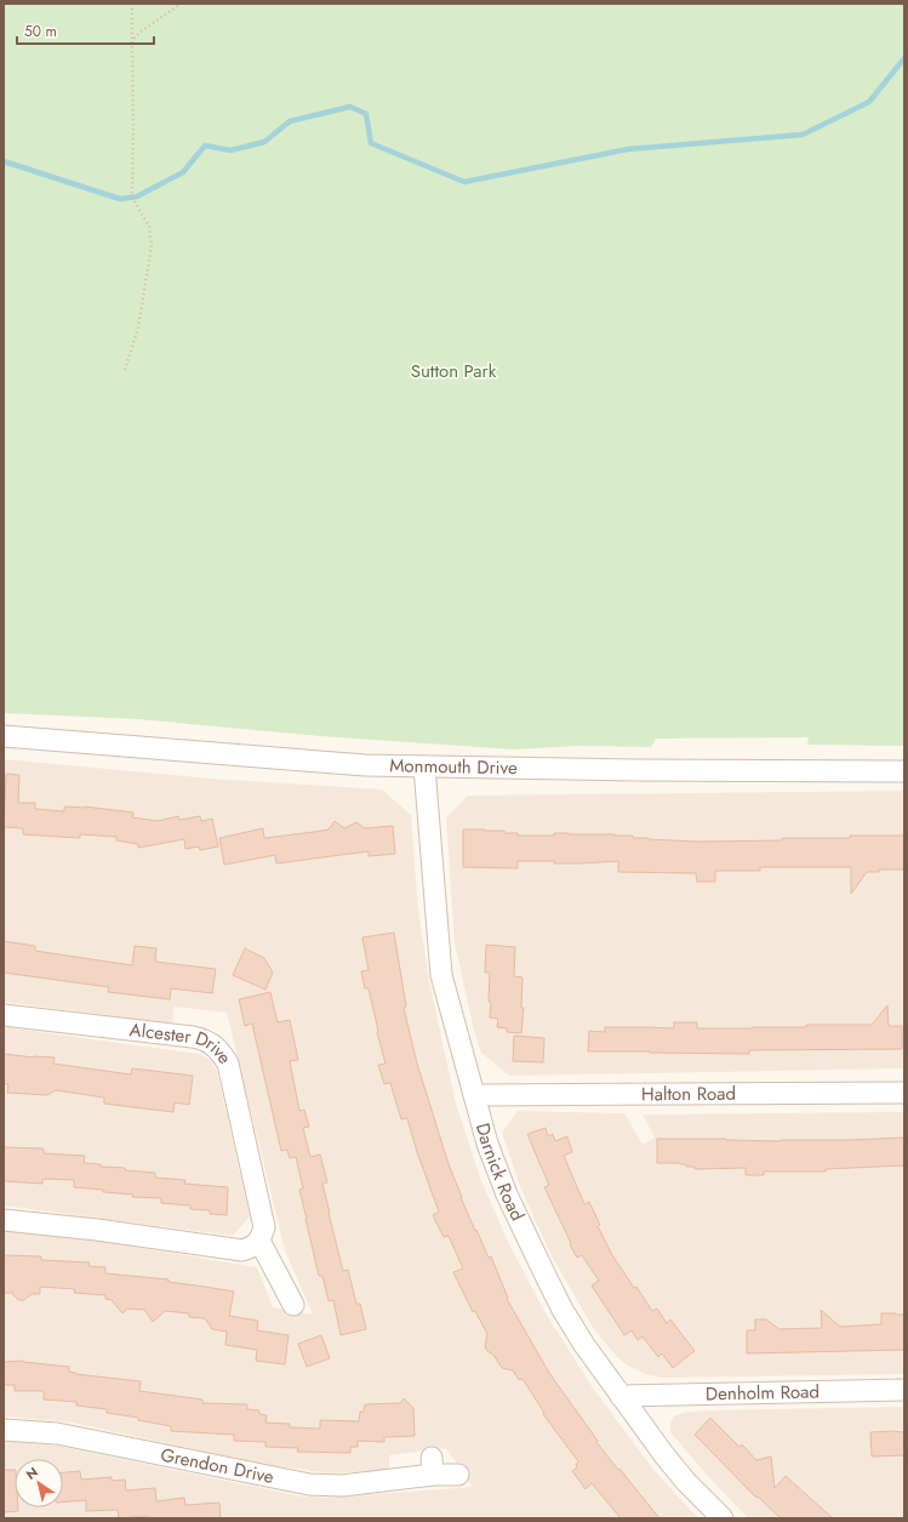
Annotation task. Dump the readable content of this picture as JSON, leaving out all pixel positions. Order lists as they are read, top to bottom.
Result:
{
  "streets": {
    "street": [
      "Monmouth Drive",
      "Alcester Drive",
      "Halton Road",
      "Darnick Road",
      "Denholm Road",
      "Grendon Drive"
    ]
  },
  "crossings": [
    ["Monmouth Drive", "Darnick Road"],
    ["Halton Road", "Darnick Road"],
    ["Darnick Road", "Denholm Road"]
  ],
  "parks": ["Sutton Park"],
  "scale_bar": "50 m",
  "north": "top left"
}
